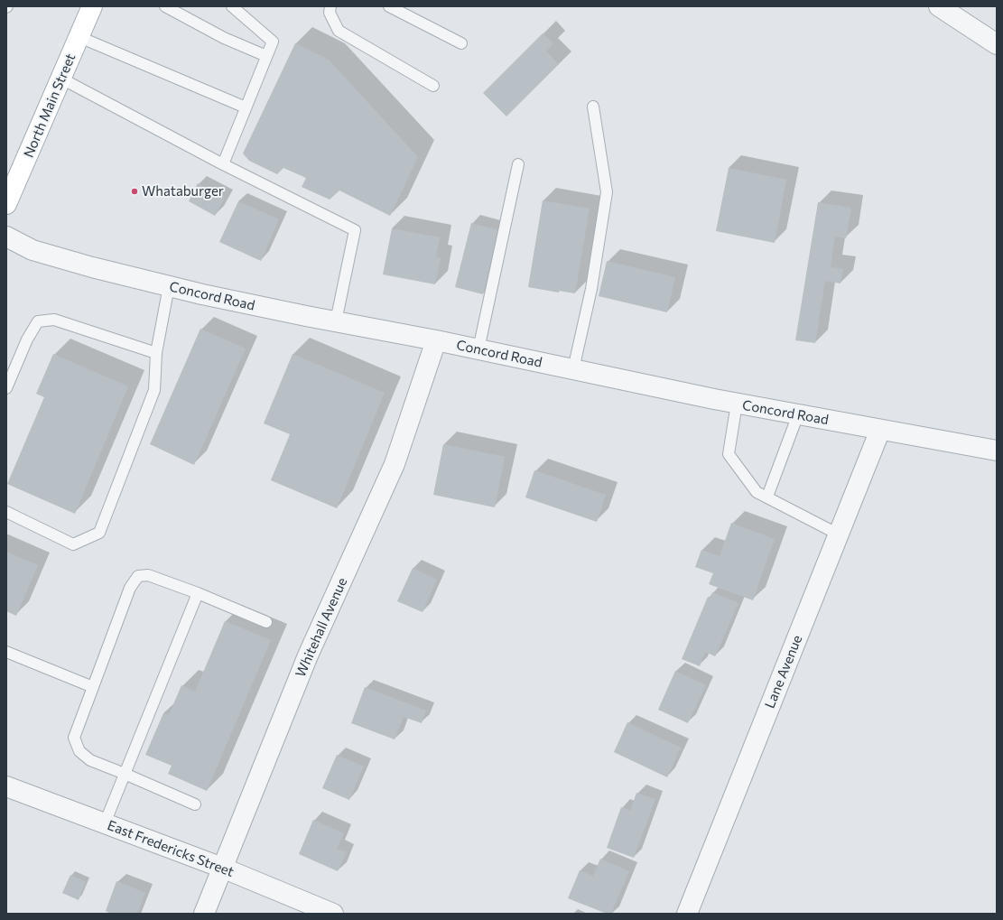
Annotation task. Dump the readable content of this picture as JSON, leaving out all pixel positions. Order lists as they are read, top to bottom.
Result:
{
  "streets": {
    "main road": ["North Main Street"],
    "street": [
      "Concord Road",
      "Whitehall Avenue",
      "Lane Avenue",
      "East Fredericks Street"
    ]
  },
  "crossings": [
    ["Concord Road", "Whitehall Avenue"],
    ["Concord Road", "Lane Avenue"],
    ["Whitehall Avenue", "East Fredericks Street"]
  ],
  "places": ["Whataburger"]
}
